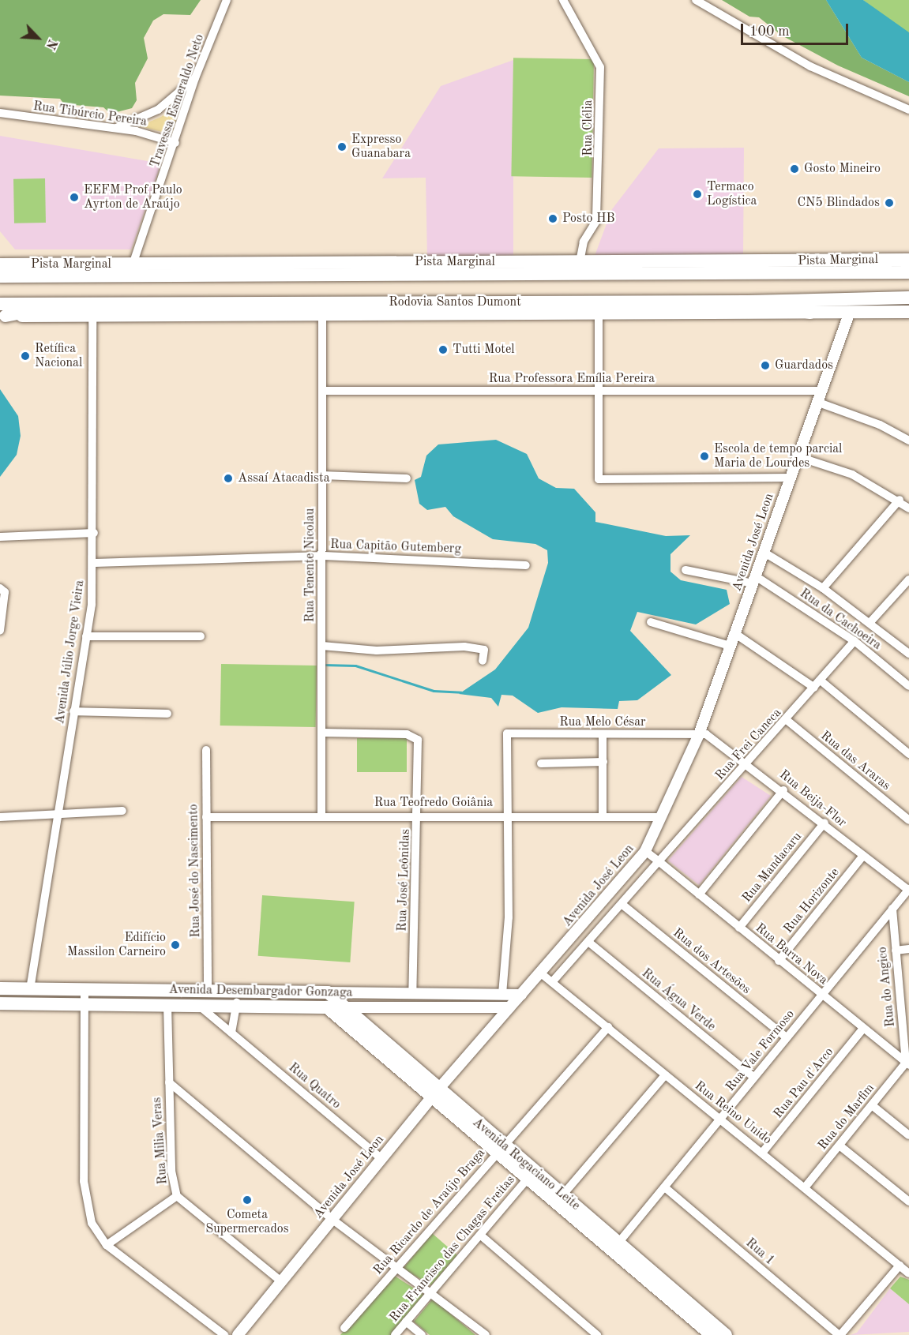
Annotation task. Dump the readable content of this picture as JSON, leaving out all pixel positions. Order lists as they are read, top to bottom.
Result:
{
  "streets": {
    "main road": [
      "Pista Marginal",
      "Rodovia Santos Dumont",
      "Avenida José Leon",
      "Avenida Desembargador Gonzaga",
      "Avenida Rogaciano Leite"
    ],
    "street": [
      "Travessa Esmeraldo Neto",
      "Rua Tibúrcio Pereira",
      "Rua Clélia",
      "Rua Professora Emília Pereira",
      "Rua Capitão Gutemberg",
      "Rua Tenente Nicolau",
      "Rua da Cachoeira",
      "Avenida Júlio Jorge Vieira",
      "Rua Melo César",
      "Rua Frei Caneca",
      "Rua das Araras",
      "Rua Beija-Flor",
      "Rua Teofredo Goiânia",
      "Rua Mandacaru",
      "Rua José do Nascimento",
      "Rua José Leônidas",
      "Rua Horizonte",
      "Rua Barra Nova",
      "Rua dos Artesões",
      "Rua do Angico",
      "Rua Água Verde",
      "Rua Vale Formoso",
      "Rua Pau d'Arco",
      "Rua Quatro",
      "Rua Reino Unido",
      "Rua do Marfim",
      "Rua Milia Veras",
      "Rua Ricardo de Araújo Braga",
      "Rua Francisco das Chagas Freitas",
      "Rua 1"
    ]
  },
  "crossings": [
    ["Travessa Esmeraldo Neto", "Rua Tibúrcio Pereira"],
    ["Travessa Esmeraldo Neto", "Pista Marginal"],
    ["Rua Clélia", "Pista Marginal"],
    ["Rua Professora Emília Pereira", "Avenida José Leon"],
    ["Rua Professora Emília Pereira", "Rua Tenente Nicolau"],
    ["Avenida José Leon", "Rua da Cachoeira"],
    ["Avenida José Leon", "Rua Melo César"],
    ["Avenida José Leon", "Rua Beija-Flor"],
    ["Avenida José Leon", "Rua Teofredo Goiânia"],
    ["Avenida José Leon", "Avenida Desembargador Gonzaga"],
    ["Avenida José Leon", "Rua Quatro"],
    ["Avenida José Leon", "Rua Reino Unido"],
    ["Avenida José Leon", "Rua Milia Veras"],
    ["Avenida José Leon", "Avenida Rogaciano Leite"],
    ["Rua Capitão Gutemberg", "Rua Tenente Nicolau"],
    ["Rua Capitão Gutemberg", "Avenida Júlio Jorge Vieira"],
    ["Rua Tenente Nicolau", "Rua Teofredo Goiânia"],
    ["Rua Tenente Nicolau", "Rua José Leônidas"],
    ["Rua da Cachoeira", "Rua Frei Caneca"],
    ["Avenida Júlio Jorge Vieira", "Avenida Desembargador Gonzaga"],
    ["Rua Melo César", "Rua Beija-Flor"],
    ["Rua Melo César", "Rua Teofredo Goiânia"],
    ["Rua Frei Caneca", "Rua das Araras"],
    ["Rua Frei Caneca", "Rua Beija-Flor"],
    ["Rua Frei Caneca", "Rua Barra Nova"],
    ["Rua Frei Caneca", "Rua dos Artesões"],
    ["Rua Frei Caneca", "Rua Água Verde"],
    ["Rua Frei Caneca", "Rua Reino Unido"],
    ["Rua Beija-Flor", "Rua Mandacaru"],
    ["Rua Beija-Flor", "Rua Horizonte"],
    ["Rua Beija-Flor", "Rua Vale Formoso"],
    ["Rua Teofredo Goiânia", "Rua José do Nascimento"],
    ["Rua Teofredo Goiânia", "Rua José Leônidas"],
    ["Rua Mandacaru", "Rua Barra Nova"],
    ["Rua José do Nascimento", "Avenida Desembargador Gonzaga"],
    ["Rua José Leônidas", "Avenida Desembargador Gonzaga"],
    ["Rua Horizonte", "Rua Barra Nova"],
    ["Rua Barra Nova", "Rua do Angico"],
    ["Rua Barra Nova", "Rua Vale Formoso"],
    ["Rua Barra Nova", "Rua Pau d'Arco"],
    ["Rua Barra Nova", "Rua do Marfim"],
    ["Rua dos Artesões", "Rua Vale Formoso"],
    ["Rua do Angico", "Rua Vale Formoso"],
    ["Rua do Angico", "Rua do Marfim"],
    ["Avenida Desembargador Gonzaga", "Rua Quatro"],
    ["Avenida Desembargador Gonzaga", "Rua Milia Veras"],
    ["Avenida Desembargador Gonzaga", "Avenida Rogaciano Leite"],
    ["Rua Água Verde", "Rua Vale Formoso"],
    ["Rua Vale Formoso", "Rua Reino Unido"],
    ["Rua Vale Formoso", "Avenida Rogaciano Leite"],
    ["Rua Vale Formoso", "Rua 1"],
    ["Rua Pau d'Arco", "Rua Reino Unido"],
    ["Rua Reino Unido", "Rua do Marfim"],
    ["Rua Reino Unido", "Rua Ricardo de Araújo Braga"],
    ["Avenida Rogaciano Leite", "Rua Ricardo de Araújo Braga"],
    ["Avenida Rogaciano Leite", "Rua Francisco das Chagas Freitas"]
  ],
  "places": [
    "Expresso Guanabara",
    "Gosto Mineiro",
    "Termaco Logística",
    "EEFM Prof Paulo Ayrton de Araújo",
    "CN5 Blindados",
    "Posto HB",
    "Tutti Motel",
    "Retífica Nacional",
    "Guardados",
    "Escola de tempo parcial Maria de Lourdes",
    "Assaí Atacadista",
    "Edifício Massilon Carneiro",
    "Cometa Supermercados"
  ],
  "scale_bar": "100 m",
  "north": "bottom right"
}
